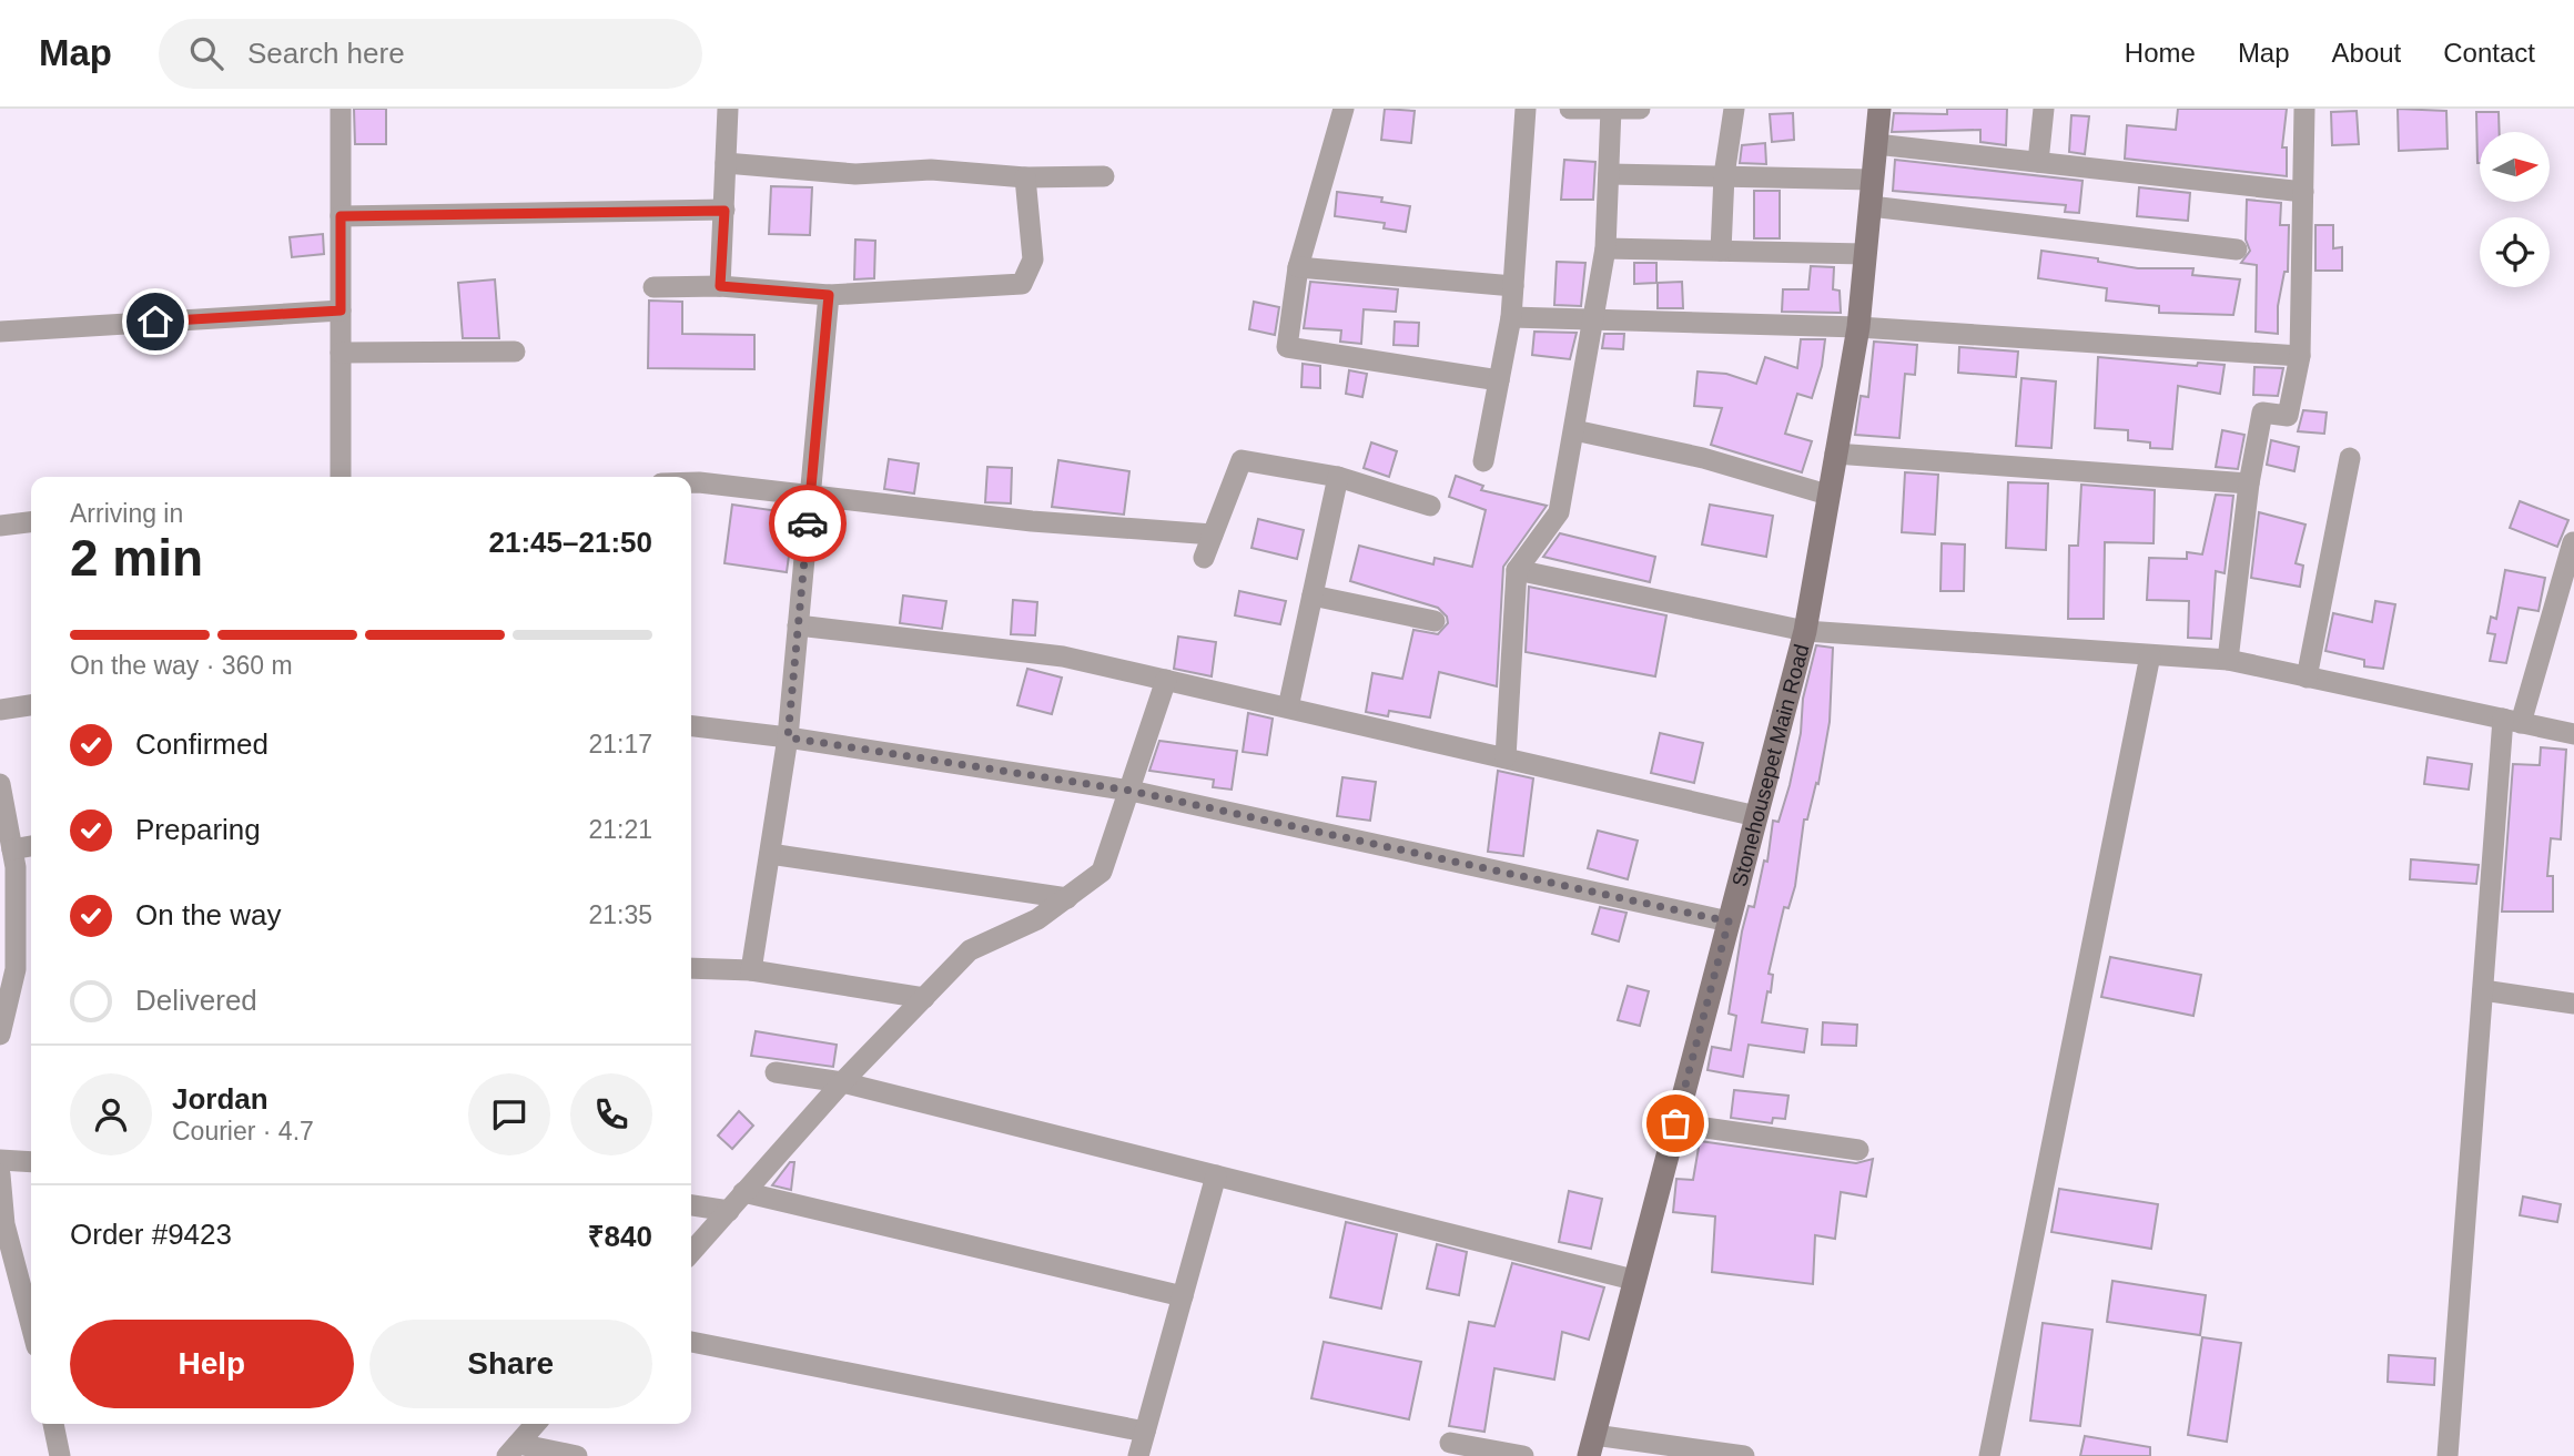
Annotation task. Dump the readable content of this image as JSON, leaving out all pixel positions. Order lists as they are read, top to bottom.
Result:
{
  "streets": {
    "main road": ["Stonehousepet Main Road"]
  },
  "north": "right",
  "page": {
    "header": "Map",
    "search": "Search here",
    "nav": [
      "Home",
      "Map",
      "About",
      "Contact"
    ],
    "heading": ["2 min", "Arriving in", "21:45–21:50"],
    "panel": [
      "Jordan",
      "Courier · 4.7",
      "Order #9423",
      "₹840"
    ],
    "bar": "On the way · 360 m",
    "list": [
      ["Confirmed", "21:17"],
      ["Preparing", "21:21"],
      ["On the way", "21:35"],
      "Delivered"
    ],
    "buttons": ["Help", "Share"]
  }
}
